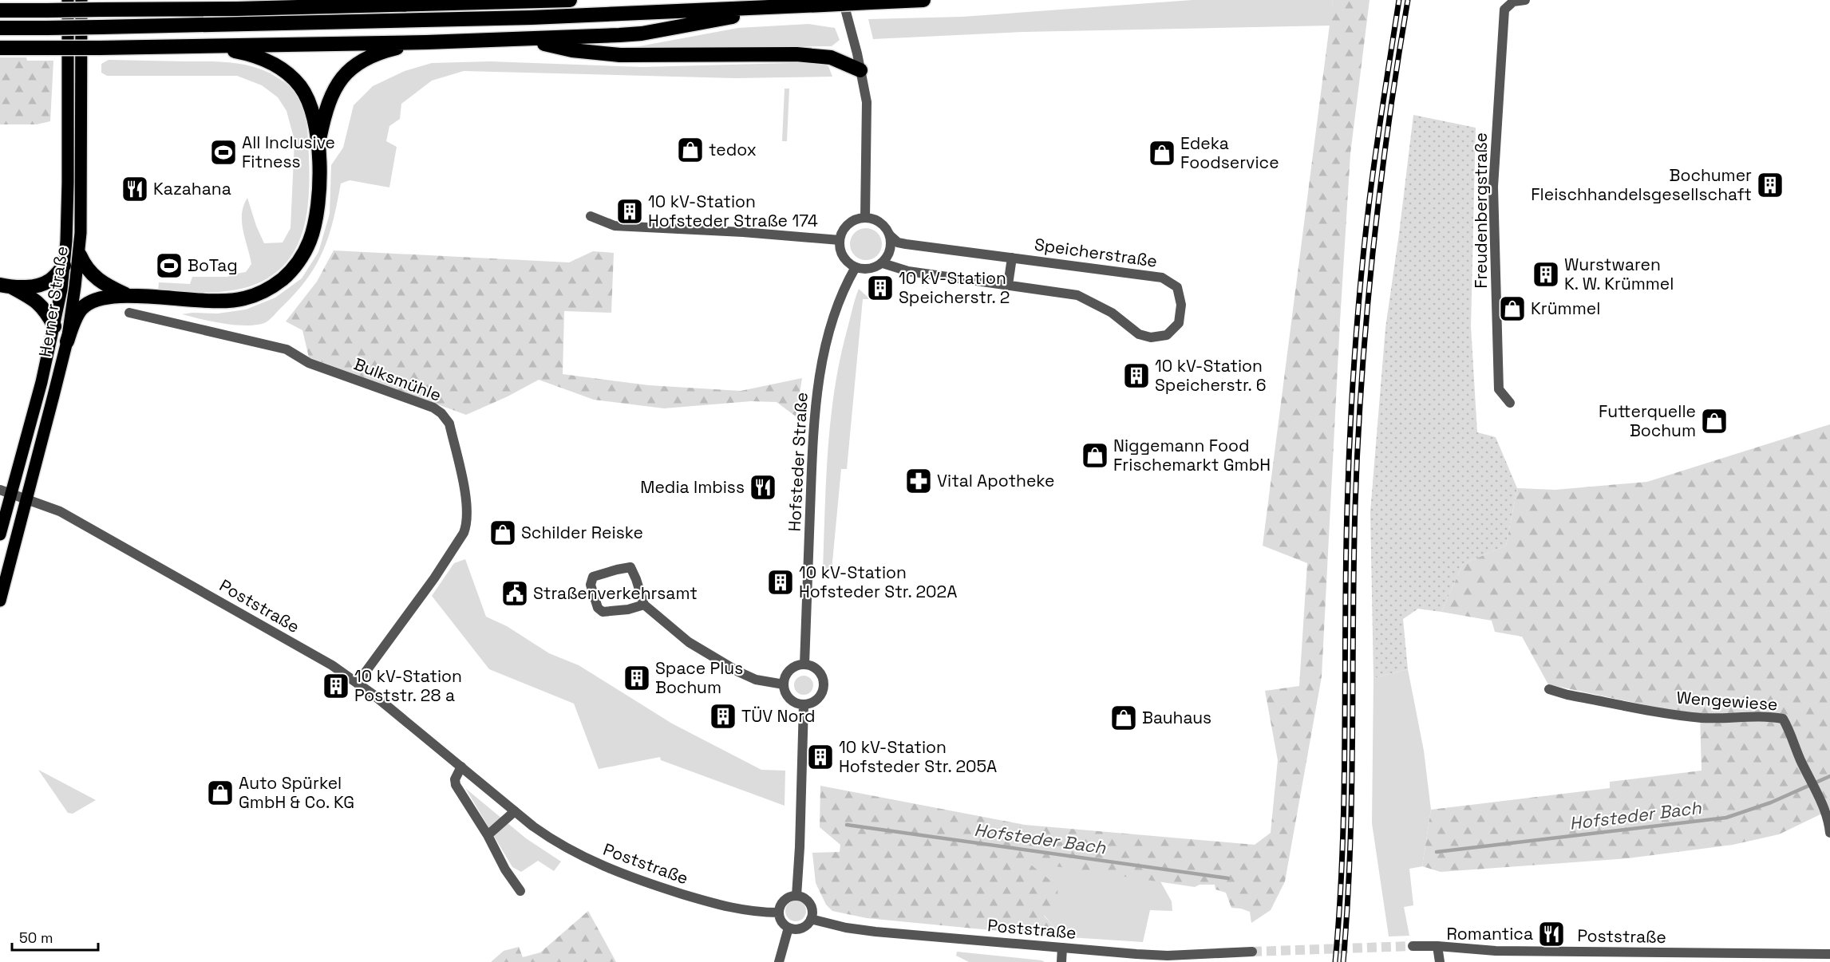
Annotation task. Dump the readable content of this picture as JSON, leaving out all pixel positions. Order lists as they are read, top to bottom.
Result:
{
  "streets": {
    "main road": ["Herner Straße"],
    "street": [
      "Freudenbergstraße",
      "Speicherstraße",
      "Bulksmühle",
      "Hofsteder Straße",
      "Poststraße",
      "Wengewiese"
    ]
  },
  "crossings": [
    ["Speicherstraße", "Hofsteder Straße"],
    ["Herner Straße", "Poststraße"],
    ["Bulksmühle", "Poststraße"]
  ],
  "water": ["Hofsteder Bach"],
  "places": {
    "shop": [
      "tedox",
      "Edeka Foodservice",
      "Krümmel",
      "Futterquelle Bochum",
      "Niggemann Food Frischemarkt GmbH",
      "Schilder Reiske",
      "Bauhaus",
      "Auto Spürkel GmbH & Co. KG"
    ],
    "sports": ["All Inclusive Fitness", "BoTag"],
    "building": [
      "Bochumer Fleischhandelsgesellschaft",
      "10 kV-Station Hofsteder Straße 174",
      "Wurstwaren K. W. Krümmel",
      "10 kV-Station Speicherstr. 2",
      "10 kV-Station Speicherstr. 6",
      "10 kV-Station Hofsteder Str. 202A",
      "Space Plus Bochum",
      "10 kV-Station Poststr. 28 a",
      "TÜV Nord",
      "10 kV-Station Hofsteder Str. 205A"
    ],
    "restaurant": ["Kazahana", "Media Imbiss", "Romantica"],
    "pharmacy": ["Vital Apotheke"],
    "public building": ["Straßenverkehrsamt"]
  },
  "scale_bar": "50 m"
}
